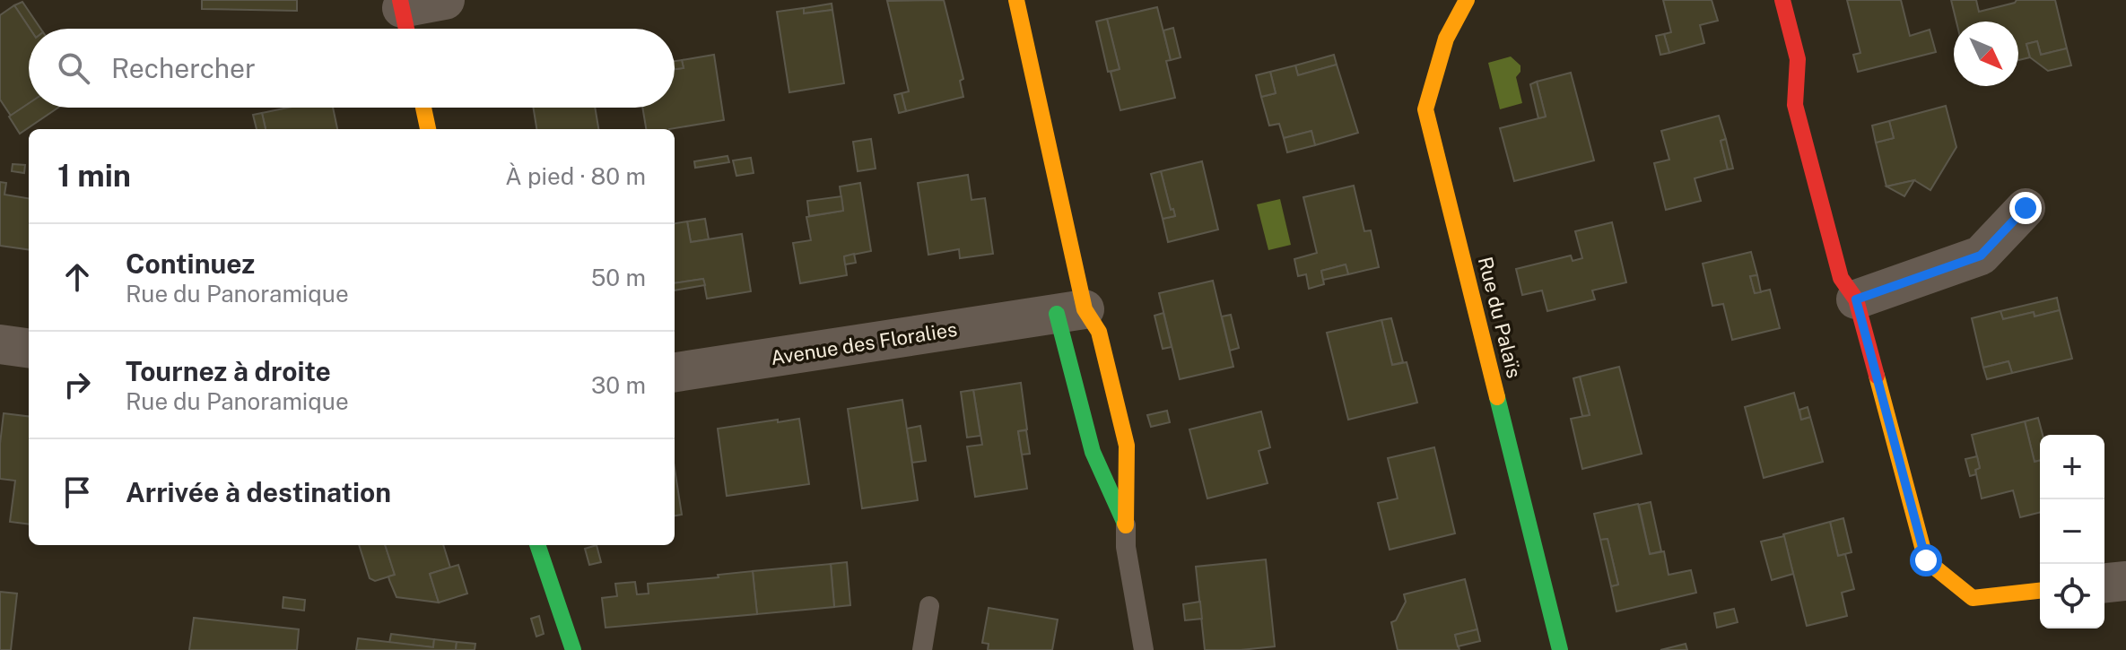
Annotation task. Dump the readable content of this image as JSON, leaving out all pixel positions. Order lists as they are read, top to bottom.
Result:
{
  "streets": {
    "street": ["Rue du Palaïs", "Avenue des Floralies"]
  },
  "north": "bottom right",
  "page": {
    "search": "Rechercher",
    "heading": ["1 min", "À pied · 80 m"],
    "list": [
      ["Continuez", "Rue du Panoramique", "50 m"],
      ["Tournez à droite", "Rue du Panoramique", "30 m"],
      "Arrivée à destination"
    ],
    "map_buttons": ["+", "−"]
  }
}
